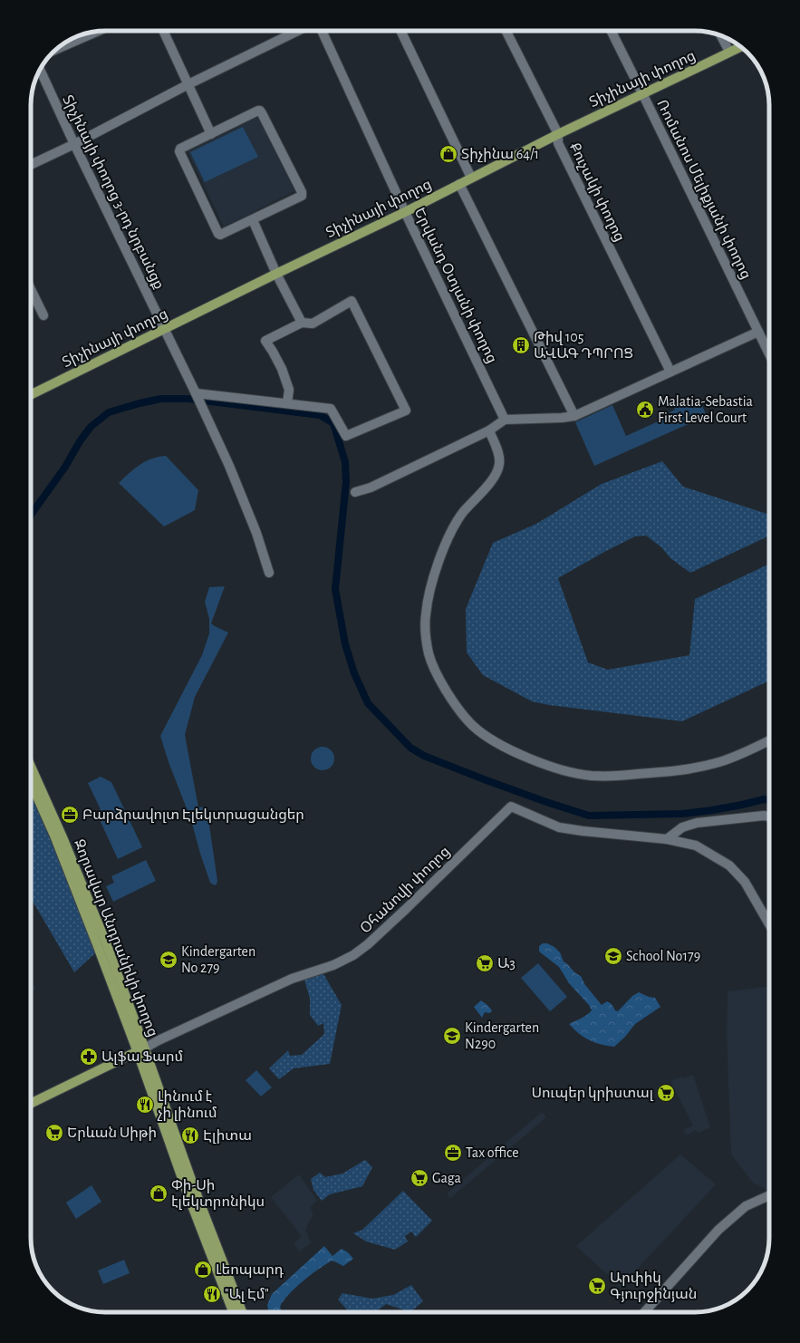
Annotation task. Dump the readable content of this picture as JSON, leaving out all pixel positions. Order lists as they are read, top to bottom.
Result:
{
  "streets": {
    "main road": ["Տիչինայի փողոց", "Օհանովի փողոց", "Զորավար Անդրանիկի փողոց"],
    "street": [
      "Ռոմանոս Մելիքյանի փողոց",
      "Տիչինայի փողոց 3-րդ նրբանցք",
      "Քուչակի փողոց",
      "Երվանդ Օտյանի փողոց"
    ]
  },
  "crossings": [
    ["Տիչինայի փողոց", "Ռոմանոս Մելիքյանի փողոց"],
    ["Տիչինայի փողոց", "Տիչինայի փողոց 3-րդ նրբանցք"],
    ["Տիչինայի փողոց", "Քուչակի փողոց"],
    ["Տիչինայի փողոց", "Երվանդ Օտյանի փողոց"],
    ["Օհանովի փողոց", "Զորավար Անդրանիկի փողոց"]
  ],
  "places": {
    "shop": ["Տիչինա 64/1", "Փի-Սի էլեկտրոնիկս", "Լեոպարդ"],
    "building": ["Թիվ 105 ԱՎԱԳ ԴՊՐՈՑ"],
    "public building": ["Malatia-Sebastia First Level Court"],
    "office": ["Բարձրավոլտ Էլեկտրացանցեր", "Tax office"],
    "school or university": ["School No179", "Kindergarten No 279", "Kindergarten N290"],
    "supermarket": [
      "Ա3",
      "Սուպեր կրիստալ",
      "Երևան Սիթի",
      "Gaga",
      "Արփիկ Գյուրջինյան"
    ],
    "pharmacy": ["Ալֆա Ֆարմ"],
    "restaurant": ["Լինում է չի լինում", "Էլիտա", "\"Ալ Էմ\""]
  }
}
